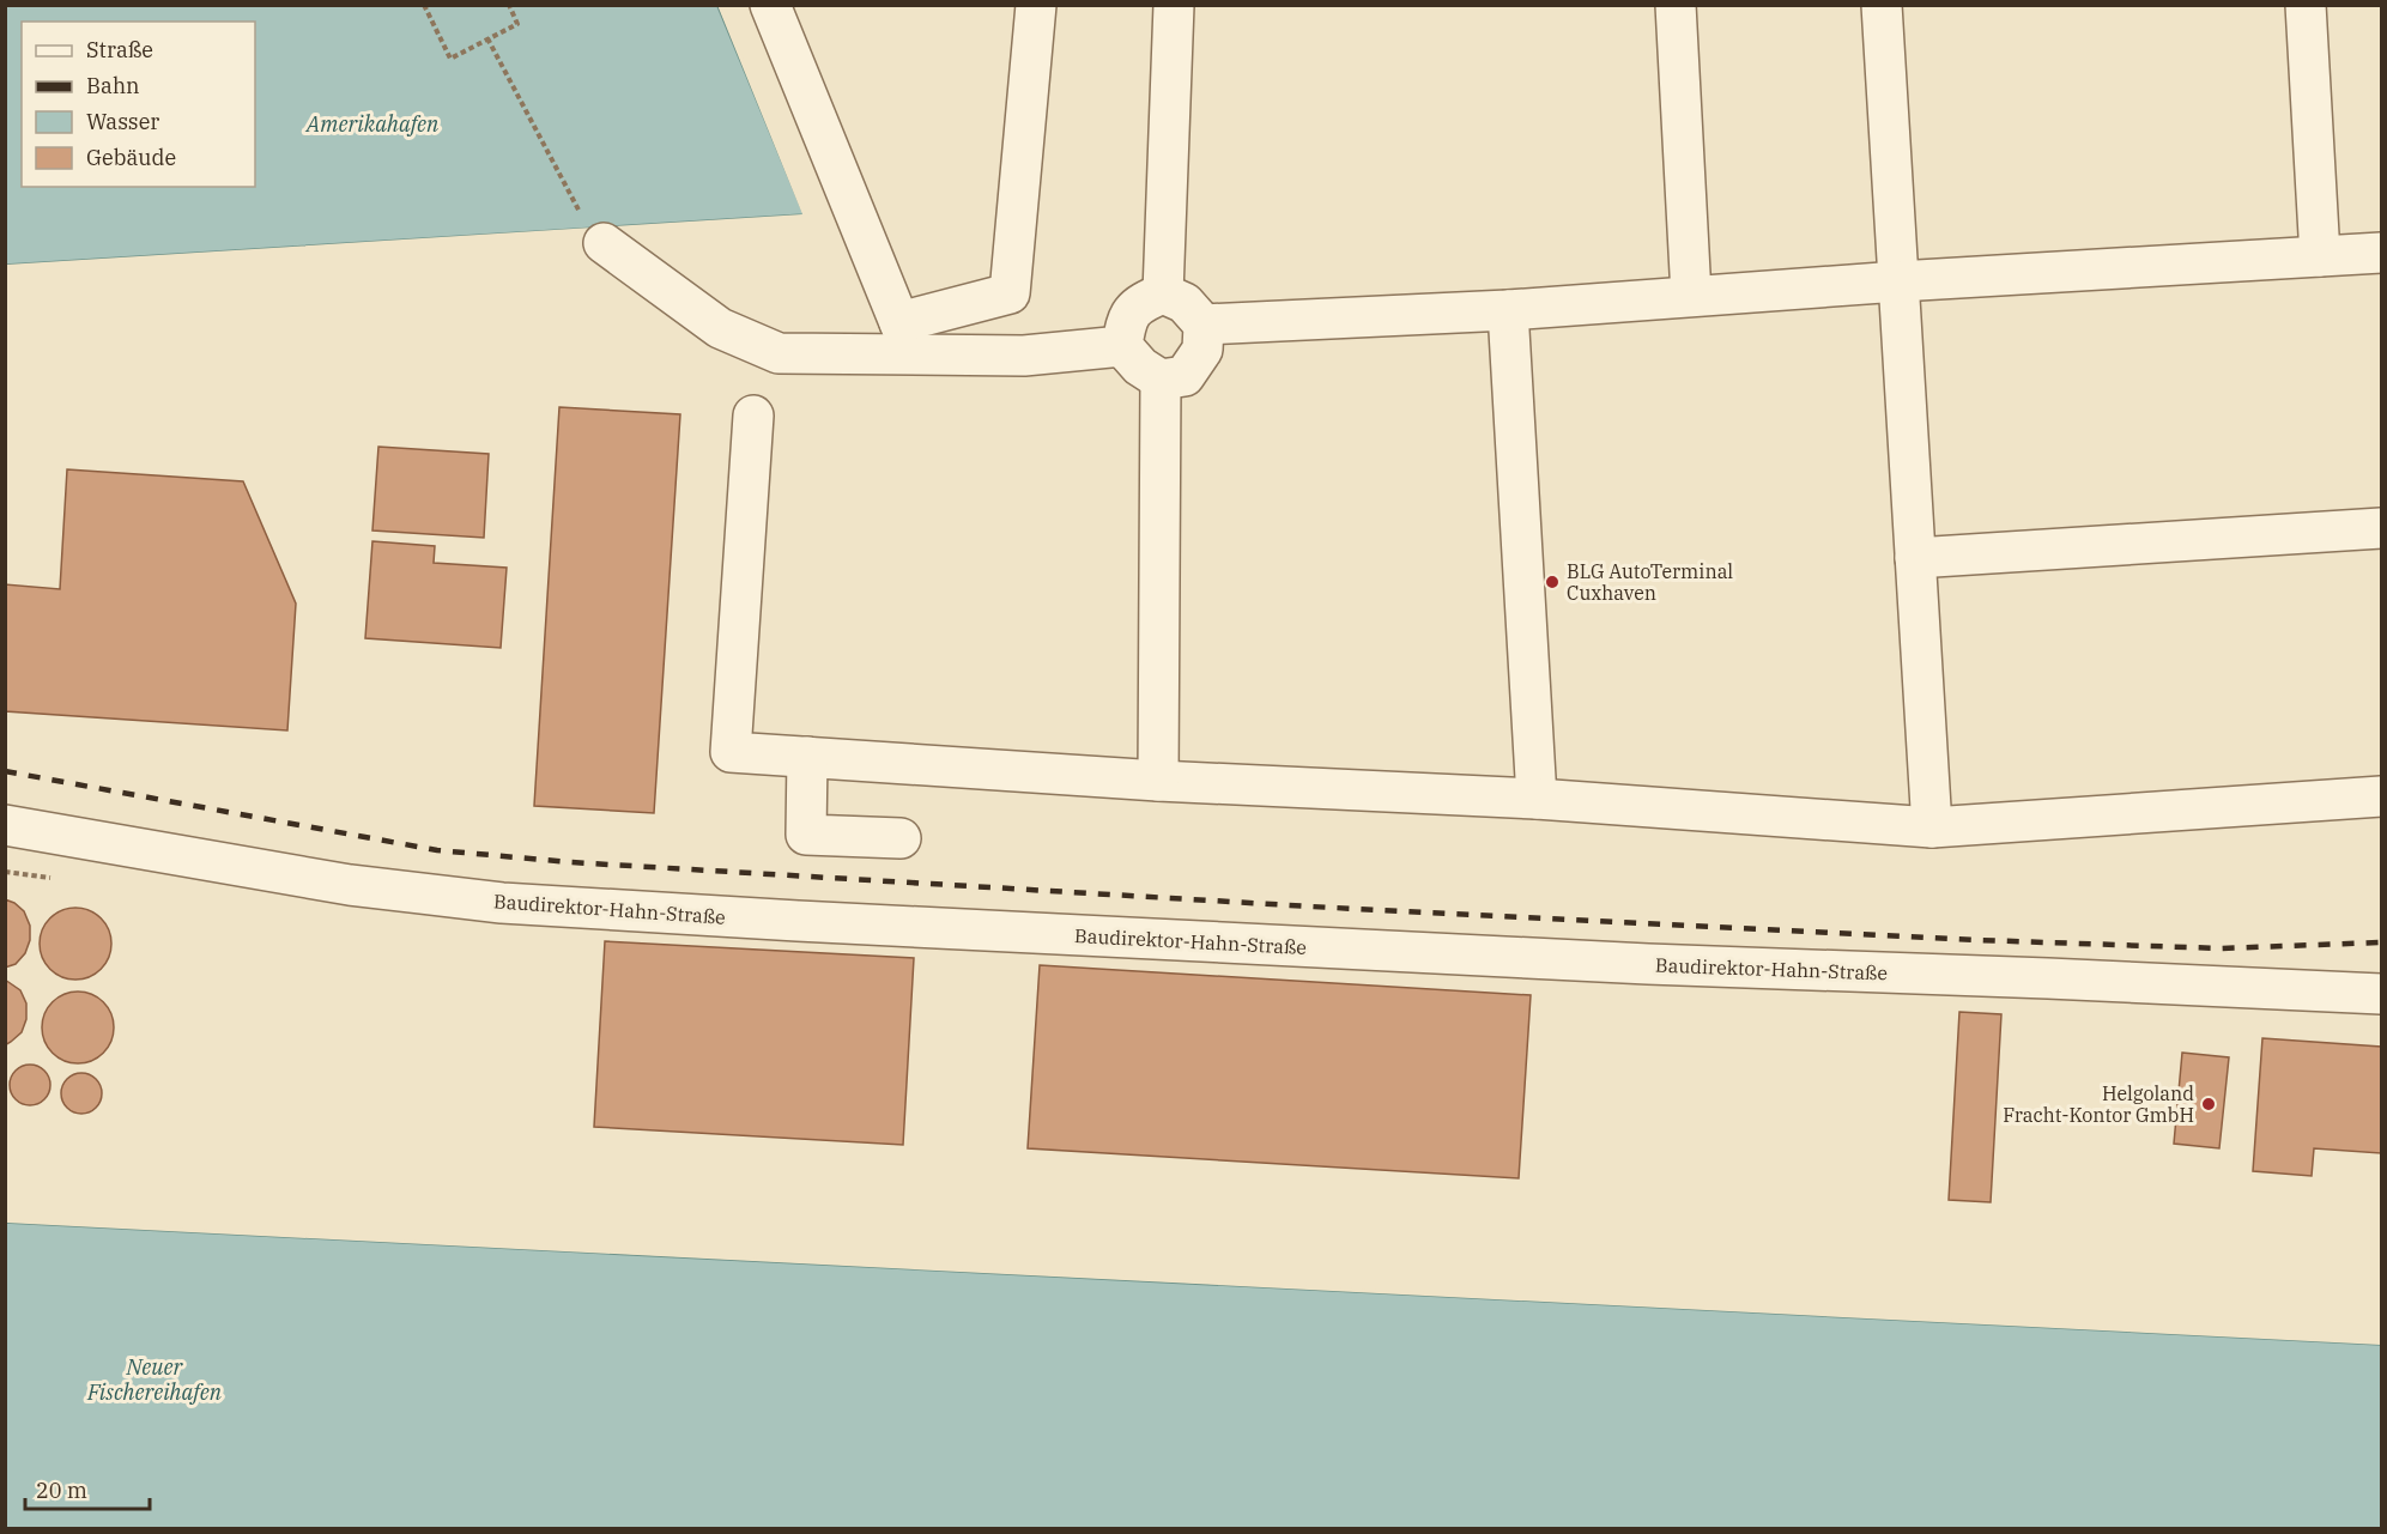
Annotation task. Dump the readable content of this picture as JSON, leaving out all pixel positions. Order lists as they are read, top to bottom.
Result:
{
  "streets": {
    "street": ["Baudirektor-Hahn-Straße"]
  },
  "water": ["Amerikahafen", "Neuer Fischereihafen"],
  "places": ["BLG AutoTerminal Cuxhaven", "Helgoland Fracht-Kontor GmbH"],
  "legend": [
    "Straße",
    "Bahn",
    "Wasser",
    "Gebäude"
  ],
  "scale_bar": "20 m"
}
